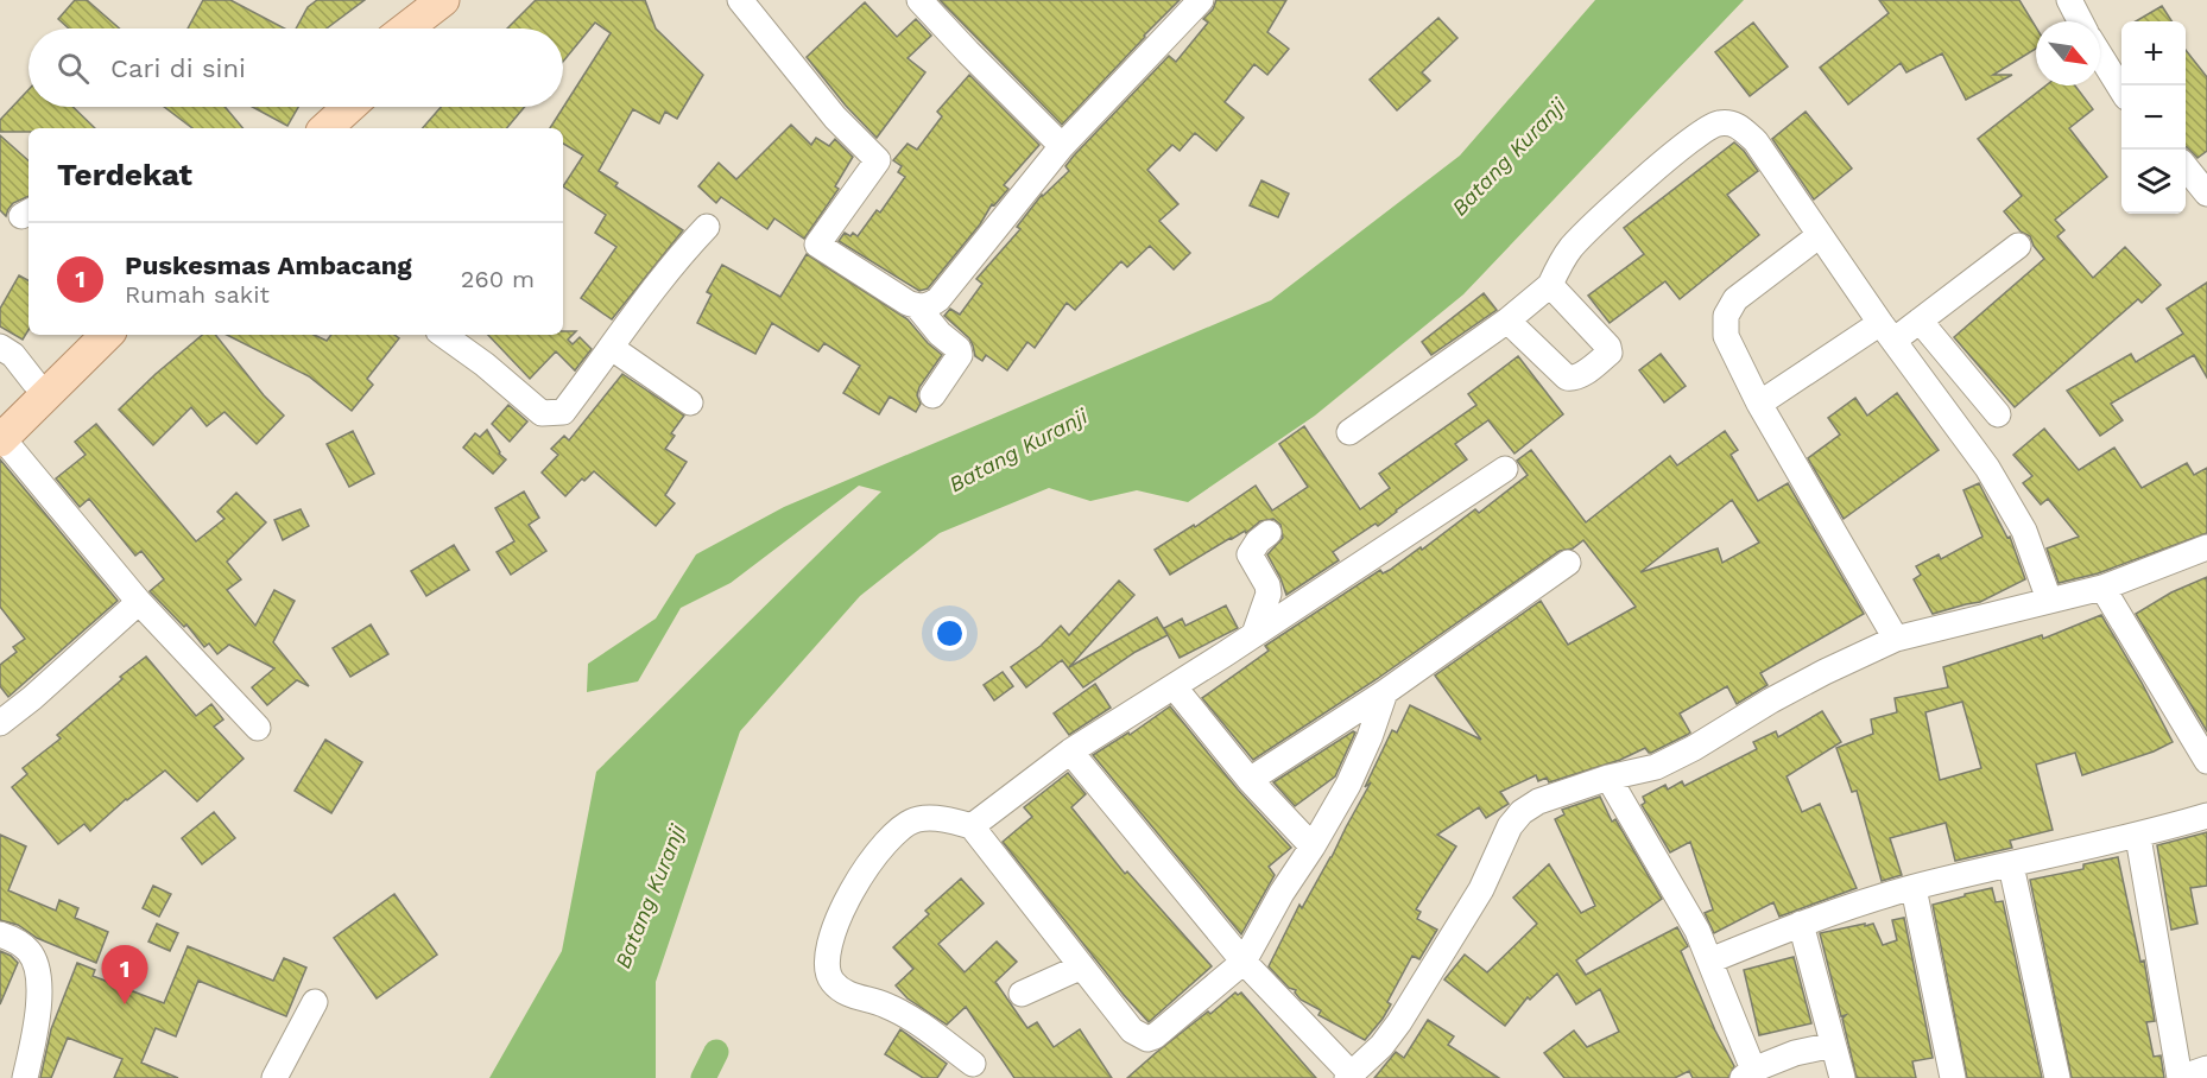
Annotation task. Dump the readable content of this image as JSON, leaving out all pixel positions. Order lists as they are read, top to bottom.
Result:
{
  "water": ["Batang Kuranji"],
  "north": "bottom right",
  "page": {
    "map_buttons": ["+", "−"],
    "search": "Cari di sini",
    "heading": "Terdekat",
    "list": [
      {
        "mark": "1",
        "name": "Puskesmas Ambacang",
        "note": "Rumah sakit",
        "value": "260 m"
      }
    ],
    "pins": "1"
  }
}
